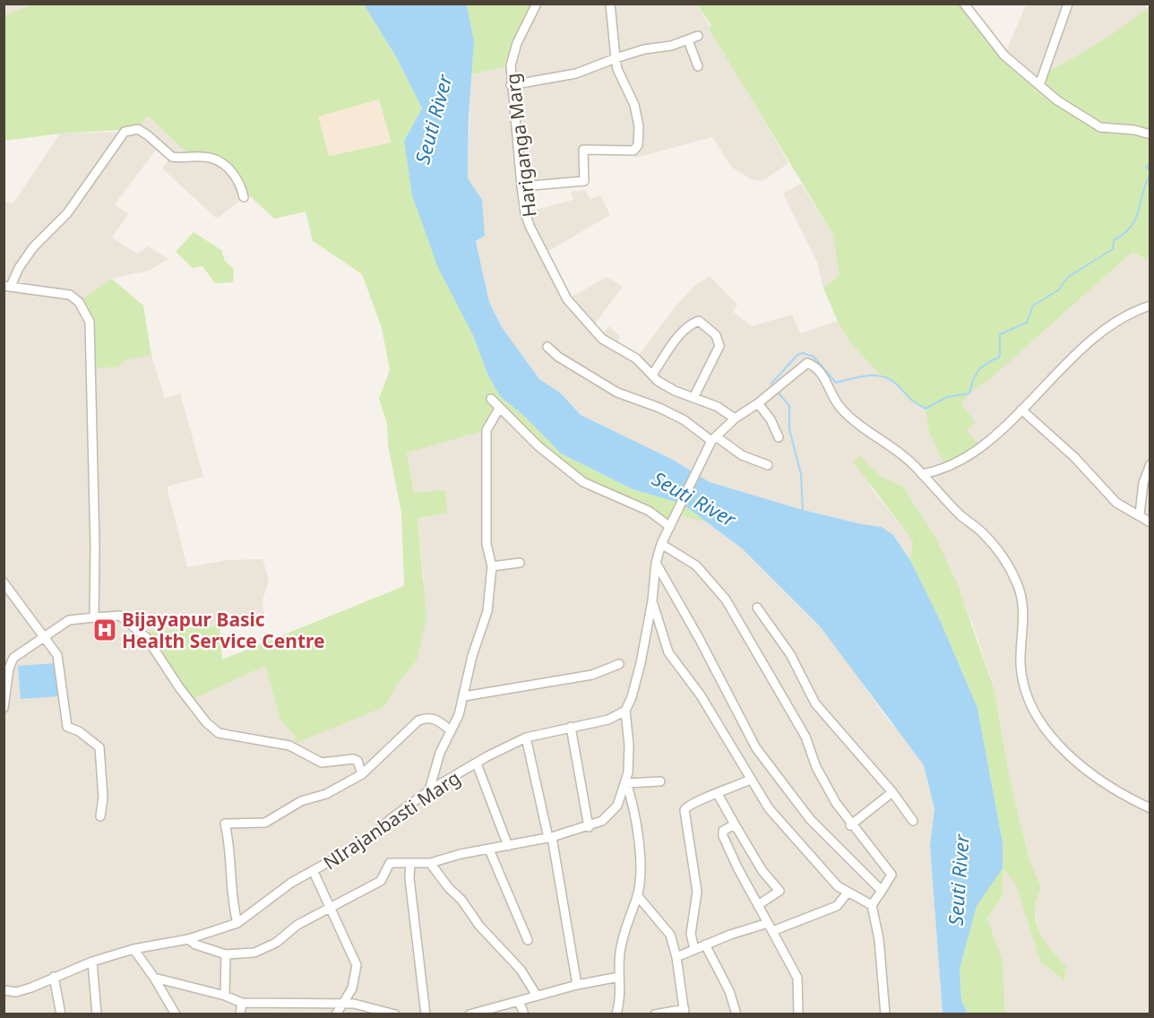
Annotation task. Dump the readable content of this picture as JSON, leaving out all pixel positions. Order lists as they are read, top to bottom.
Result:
{
  "streets": {
    "street": ["Hariganga Marg", "NIrajanbasti Marg"]
  },
  "water": ["Seuti River"],
  "places": {
    "hospital": ["Bijayapur Basic Health Service Centre"]
  }
}
